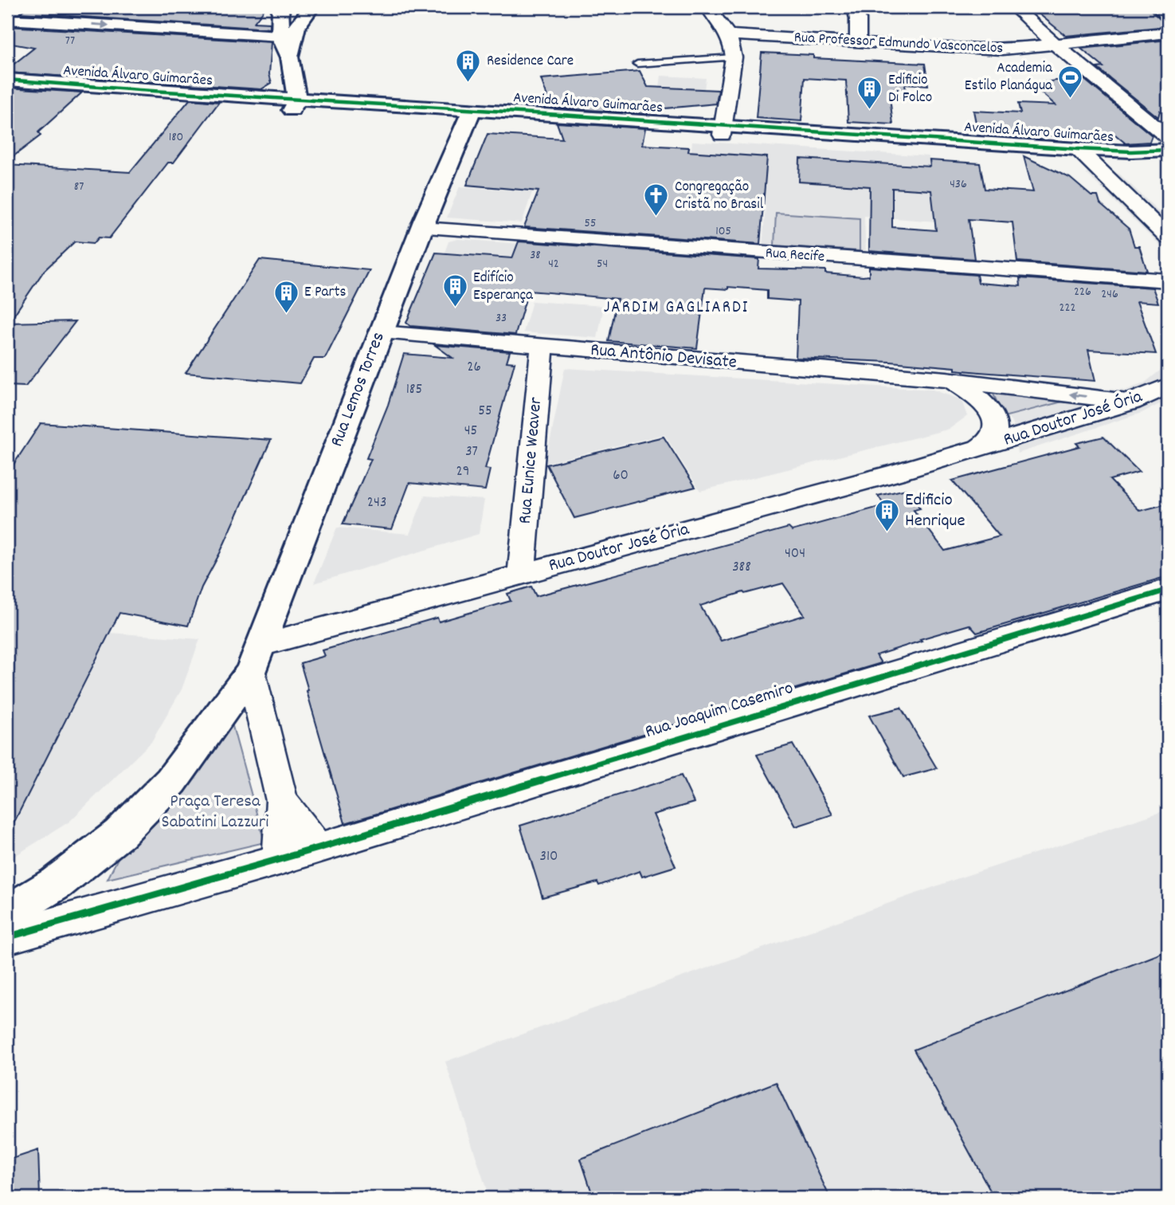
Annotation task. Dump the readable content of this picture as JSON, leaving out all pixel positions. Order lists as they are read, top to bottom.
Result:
{
  "streets": {
    "street": [
      "Rua Professor Edmundo Vasconcelos",
      "Avenida Álvaro Guimarães",
      "Rua Recife",
      "Rua Antônio Devisate",
      "Rua Lemos Torres",
      "Rua Doutor José Ória",
      "Rua Eunice Weaver",
      "Rua Joaquim Casemiro"
    ]
  },
  "crossings": [
    ["Avenida Álvaro Guimarães", "Rua Lemos Torres"],
    ["Rua Recife", "Rua Lemos Torres"],
    ["Rua Antônio Devisate", "Rua Lemos Torres"],
    ["Rua Antônio Devisate", "Rua Doutor José Ória"],
    ["Rua Antônio Devisate", "Rua Eunice Weaver"],
    ["Rua Lemos Torres", "Rua Doutor José Ória"],
    ["Rua Doutor José Ória", "Rua Eunice Weaver"]
  ],
  "districts": ["JARDIM GAGLIARDI"],
  "parks": ["Praça Teresa Sabatini Lazzuri"],
  "places": {
    "building": [
      "Residence Care",
      "Edificio Di Folco",
      "Edifício Esperança",
      "E Parts",
      "Edificio Henrique"
    ],
    "sports": ["Academia Estilo Planágua"],
    "church": ["Congregação Cristã no Brasil"]
  },
  "house_numbers": [
    "77",
    "180",
    "436",
    "87",
    "55",
    "105",
    "38",
    "42",
    "54",
    "226",
    "246",
    "222",
    "33",
    "26",
    "185",
    "55",
    "45",
    "37",
    "29",
    "60",
    "243",
    "404",
    "388",
    "310"
  ]
}
